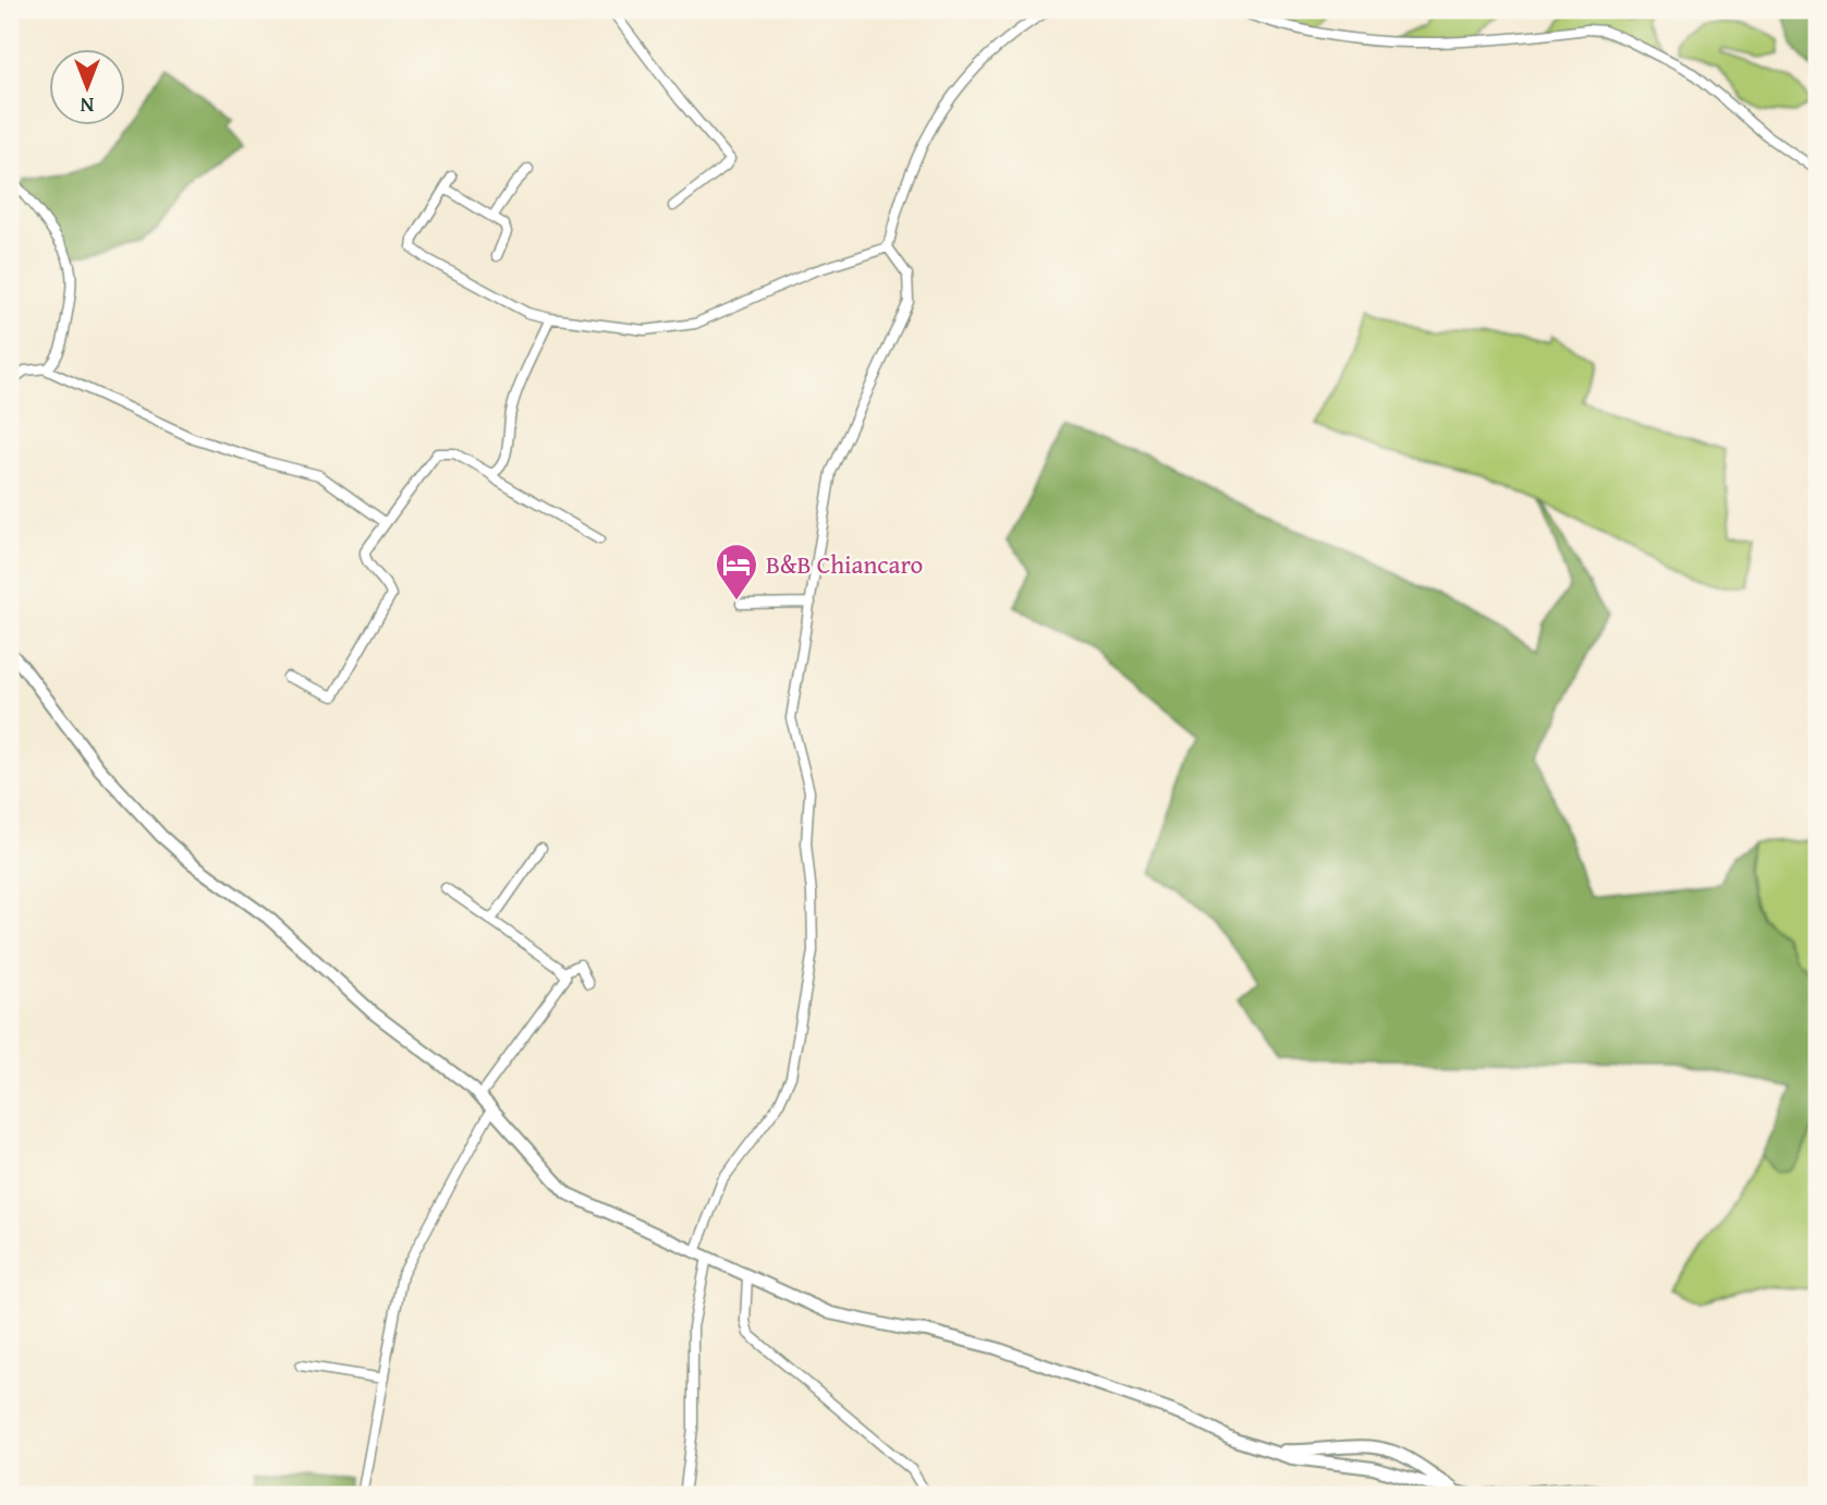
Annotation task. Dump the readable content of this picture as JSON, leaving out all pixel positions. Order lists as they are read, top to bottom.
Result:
{
  "places": {
    "hotel": ["B&B Chiancaro"]
  },
  "north": "bottom"
}
